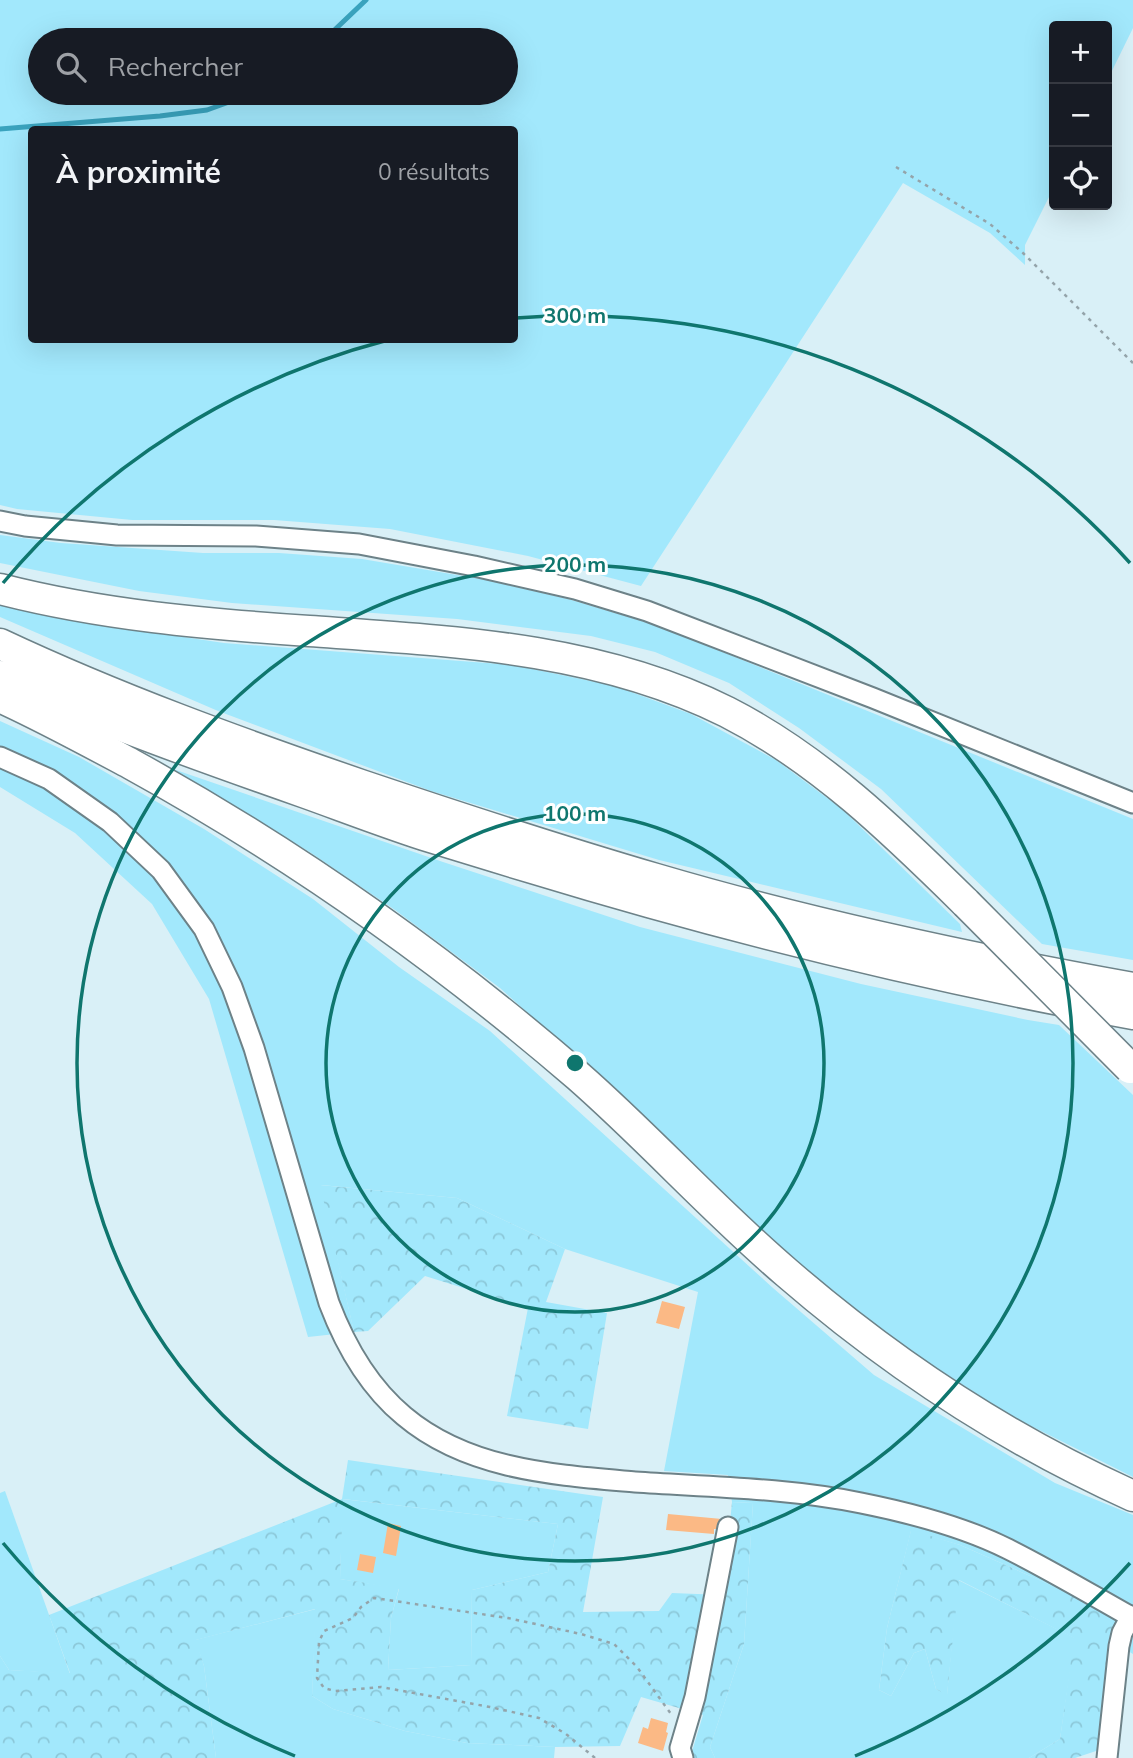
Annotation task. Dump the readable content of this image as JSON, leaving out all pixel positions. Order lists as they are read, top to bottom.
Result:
{
  "page": {
    "map_buttons": ["+", "−"],
    "search": "Rechercher",
    "heading": ["À proximité", "0 résultats"]
  },
  "rings": ["300 m", "200 m", "100 m"]
}
